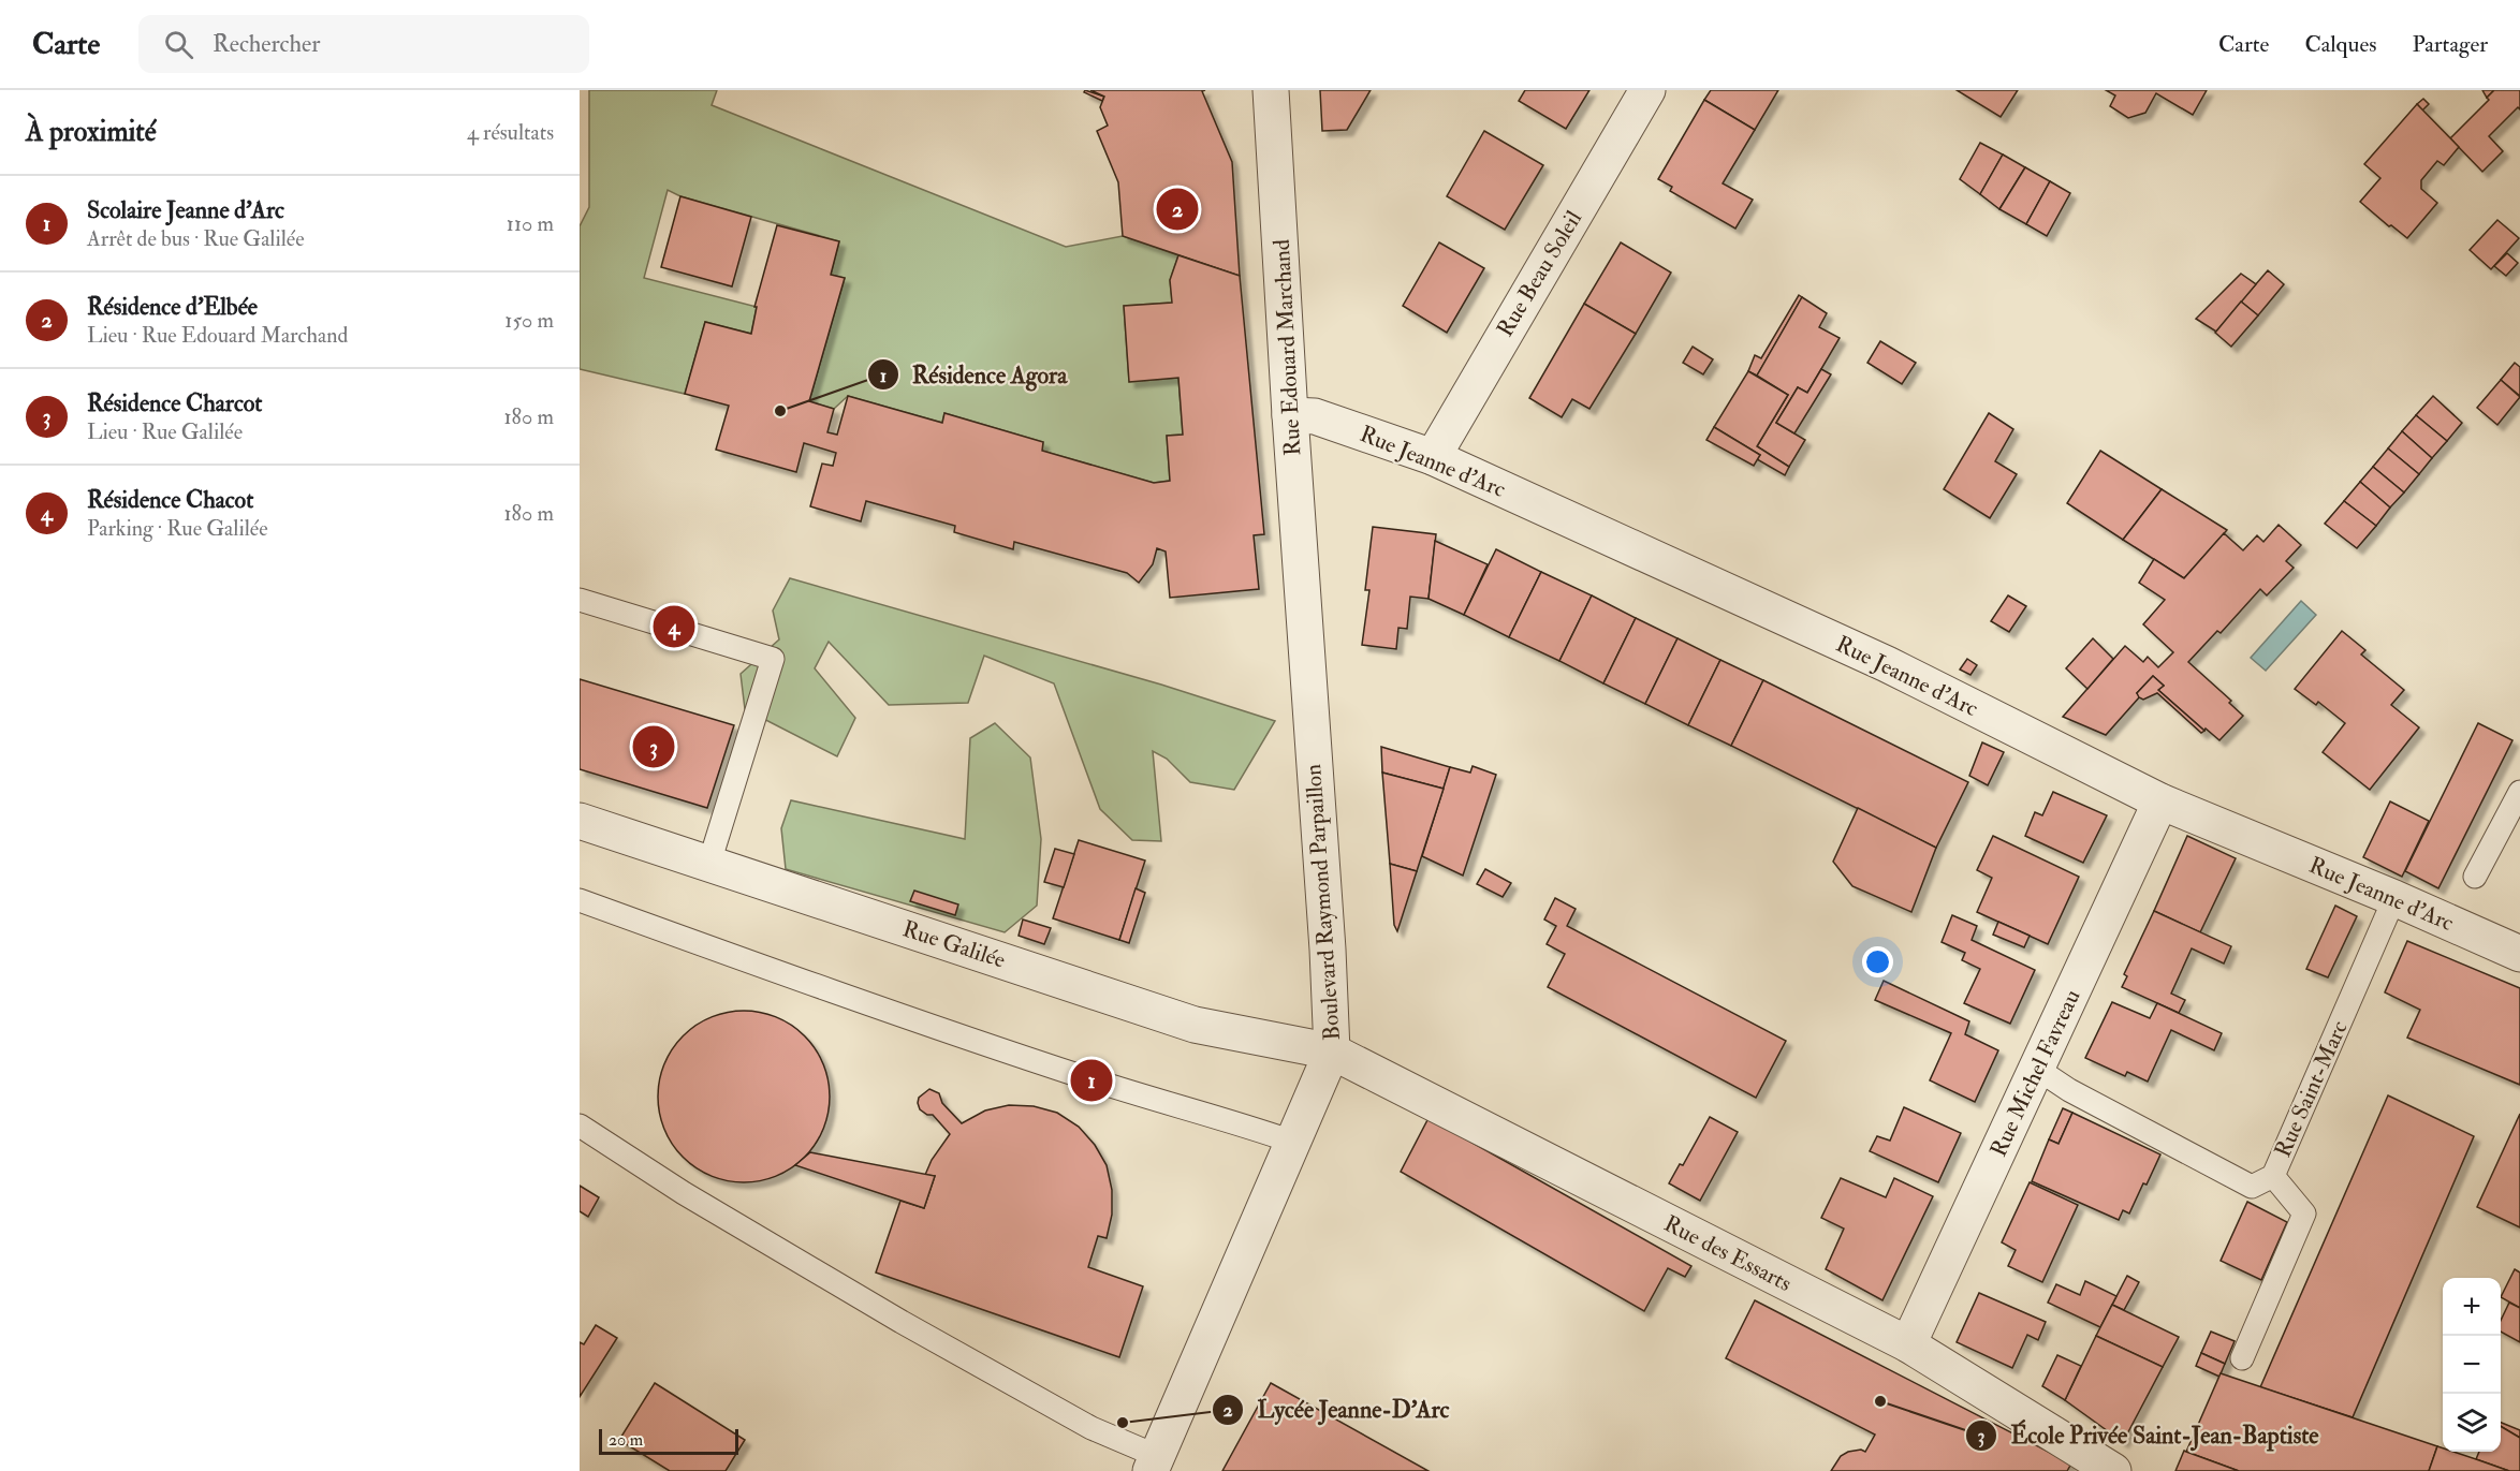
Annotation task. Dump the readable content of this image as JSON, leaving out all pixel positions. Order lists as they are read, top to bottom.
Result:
{
  "streets": {
    "street": [
      "Rue Beau Soleil",
      "Rue Edouard Marchand",
      "Rue Jeanne d'Arc",
      "Boulevard Raymond Parpaillon",
      "Rue Galilée",
      "Rue Michel Favreau",
      "Rue des Essarts"
    ],
    "lane": ["Rue Saint-Marc"]
  },
  "crossings": [
    ["Rue Beau Soleil", "Rue Jeanne d'Arc"],
    ["Rue Edouard Marchand", "Rue Jeanne d'Arc"],
    ["Rue Edouard Marchand", "Boulevard Raymond Parpaillon"],
    ["Rue Jeanne d'Arc", "Rue Michel Favreau"],
    ["Rue Jeanne d'Arc", "Rue Saint-Marc"],
    ["Boulevard Raymond Parpaillon", "Rue Galilée"],
    ["Boulevard Raymond Parpaillon", "Rue des Essarts"],
    ["Rue Galilée", "Rue des Essarts"],
    ["Rue Michel Favreau", "Rue Saint-Marc"],
    ["Rue Michel Favreau", "Rue des Essarts"]
  ],
  "places": ["Résidence Agora", "École Privée Saint-Jean-Baptiste", "Lycée Jeanne-D'Arc"],
  "scale_bar": "20 m",
  "page": {
    "header": "Carte",
    "search": "Rechercher",
    "nav": ["Carte", "Calques", "Partager"],
    "heading": ["À proximité", "4 résultats"],
    "list": [
      {
        "mark": "1",
        "name": "Scolaire Jeanne d'Arc",
        "note": "Arrêt de bus · Rue Galilée",
        "value": "110 m"
      },
      {
        "mark": "2",
        "name": "Résidence d'Elbée",
        "note": "Lieu · Rue Edouard Marchand",
        "value": "150 m"
      },
      {
        "mark": "3",
        "name": "Résidence Charcot",
        "note": "Lieu · Rue Galilée",
        "value": "180 m"
      },
      {
        "mark": "4",
        "name": "Résidence Chacot",
        "note": "Parking · Rue Galilée",
        "value": "180 m"
      }
    ],
    "pins": [
      "2",
      "4",
      "3",
      "1"
    ],
    "map_buttons": ["+", "−"],
    "scale": "20 m"
  }
}
